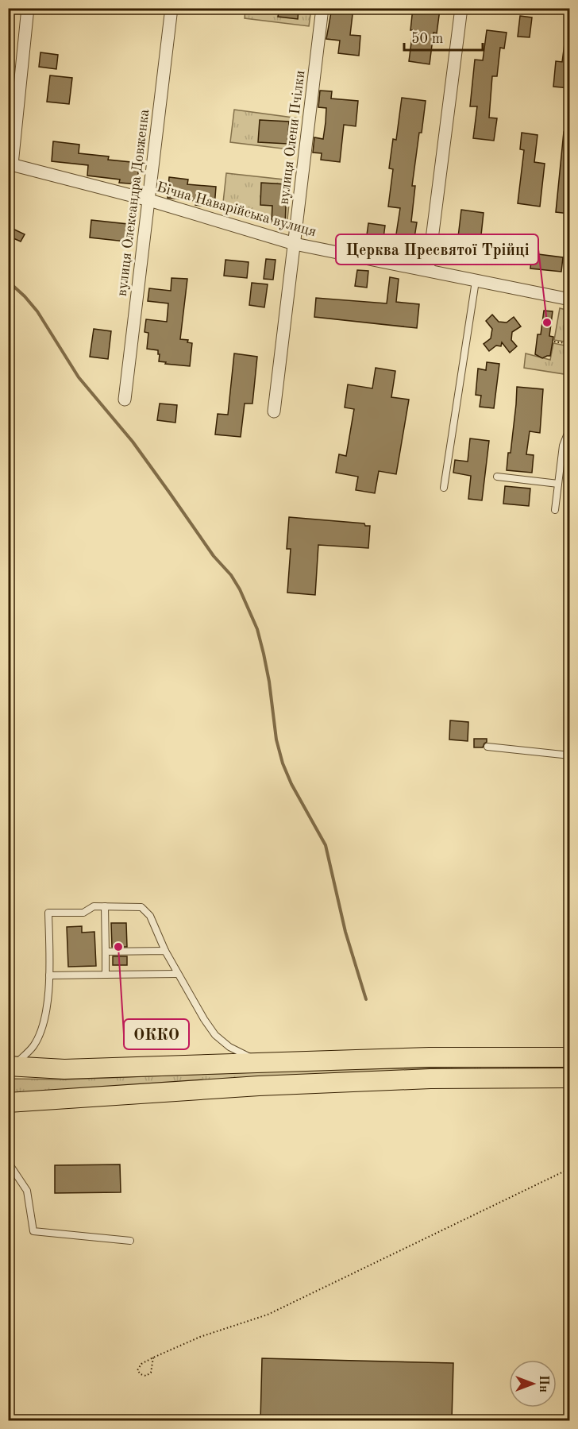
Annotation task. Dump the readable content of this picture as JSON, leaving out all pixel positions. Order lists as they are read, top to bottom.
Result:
{
  "streets": {
    "street": ["вулиця Олени Пчілки", "вулиця Олександра Довженка", "Бічна Наварійська вулиця"]
  },
  "crossings": [
    ["вулиця Олени Пчілки", "Бічна Наварійська вулиця"],
    ["вулиця Олександра Довженка", "Бічна Наварійська вулиця"]
  ],
  "places": ["Церква Пресвятої Трійці", "ОККО"],
  "scale_bar": "50 m",
  "north": "right"
}
